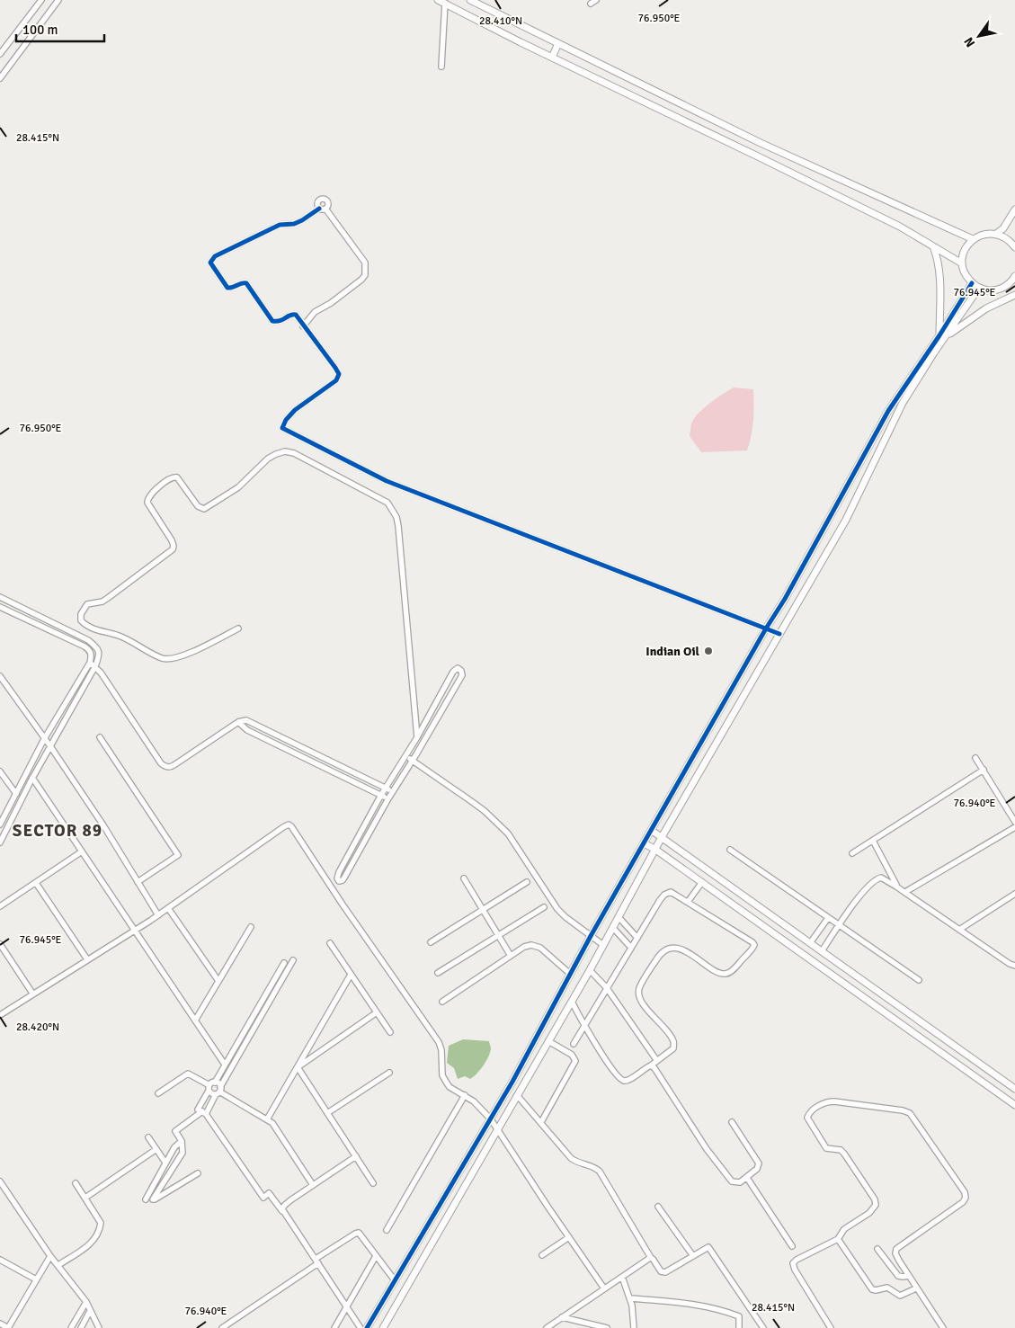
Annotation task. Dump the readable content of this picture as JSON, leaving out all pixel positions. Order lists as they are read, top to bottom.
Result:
{
  "districts": ["SECTOR 89"],
  "places": ["Indian Oil"],
  "scale_bar": "100 m",
  "north": "bottom left",
  "coordinates": [
    "76.950°E",
    "28.410°N",
    "28.415°N",
    "76.945°E",
    "76.940°E",
    "28.420°N"
  ]
}
